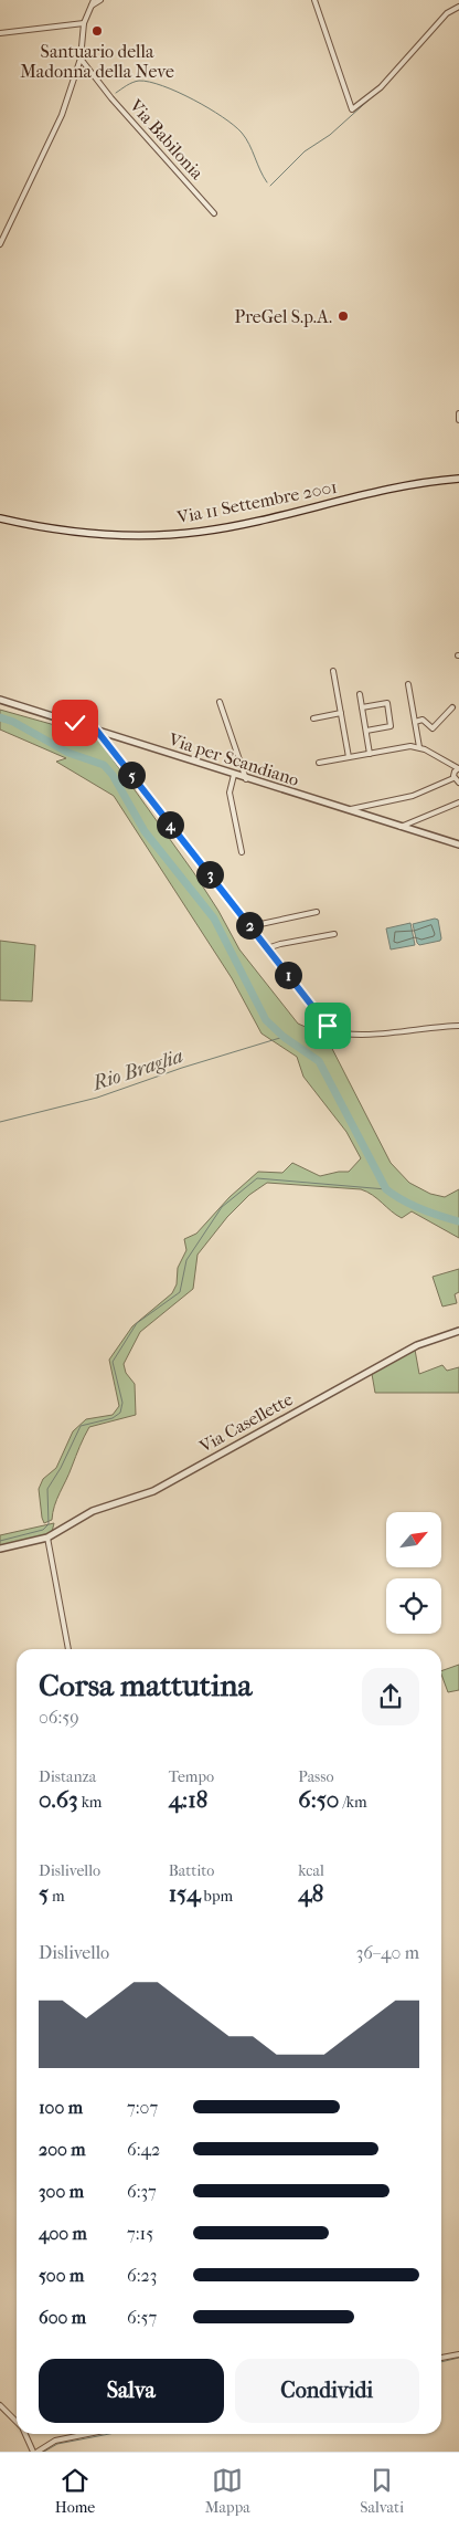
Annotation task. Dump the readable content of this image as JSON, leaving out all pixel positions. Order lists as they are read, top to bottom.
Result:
{
  "streets": {
    "main road": ["Via 11 Settembre 2001"],
    "street": ["Via Babilonia", "Via per Scandiano", "Via Casellette"]
  },
  "water": ["Rio Braglia"],
  "places": ["Santuario della Madonna della Neve", "PreGel S.p.A."],
  "north": "top right",
  "page": {
    "pins": [
      "5",
      "4",
      "3",
      "2",
      "1"
    ],
    "heading": ["Corsa mattutina", "06:59"],
    "stats": [
      ["Distanza", "0.63 km"],
      ["Tempo", "4:18"],
      ["Passo", "6:50 /km"],
      ["Dislivello", "5 m"],
      ["Battito", "154 bpm"],
      ["kcal", "48"]
    ],
    "chart": ["Dislivello", "36–40 m"],
    "list": [
      {
        "name": "100 m",
        "note": "7:07"
      },
      {
        "name": "200 m",
        "note": "6:42"
      },
      {
        "name": "300 m",
        "note": "6:37"
      },
      {
        "name": "400 m",
        "note": "7:15"
      },
      {
        "name": "500 m",
        "note": "6:23"
      },
      {
        "name": "600 m",
        "note": "6:57"
      }
    ],
    "buttons": ["Salva", "Condividi"],
    "tabs": ["Home", "Mappa", "Salvati"]
  }
}
